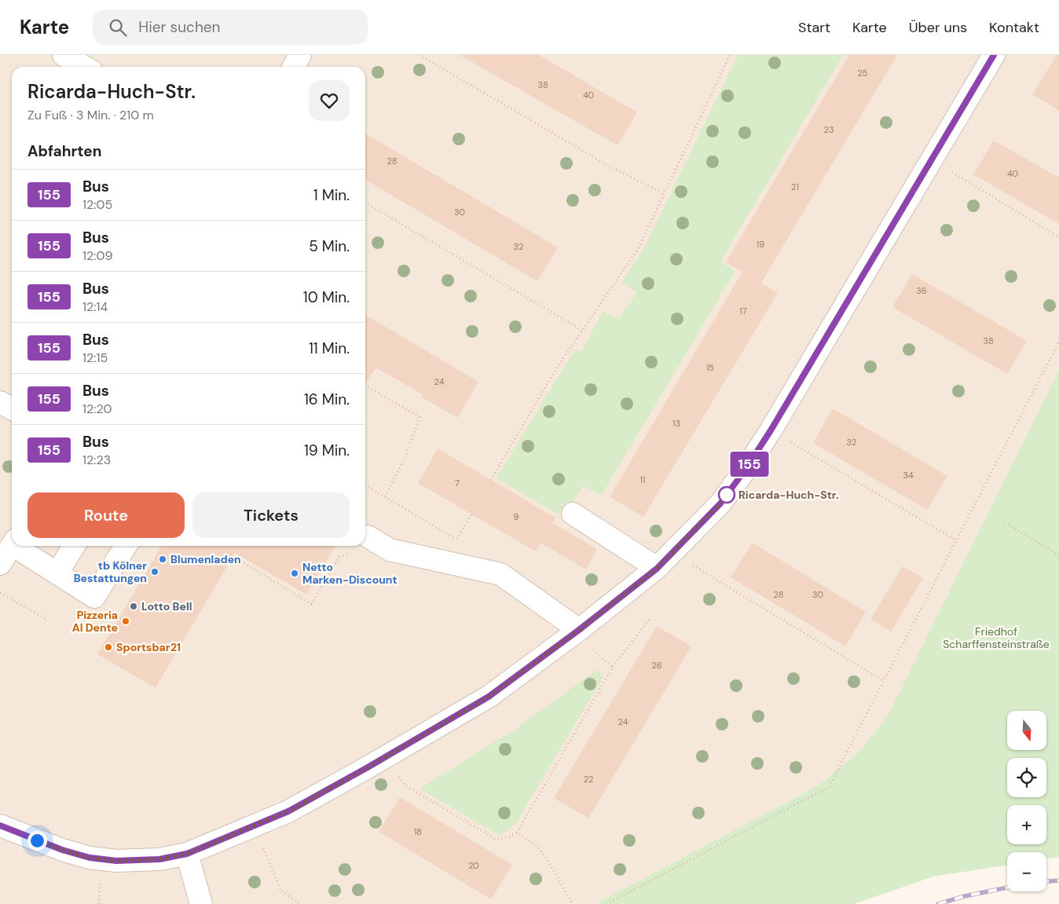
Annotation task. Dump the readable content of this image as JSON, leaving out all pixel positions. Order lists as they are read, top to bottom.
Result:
{
  "parks": ["Friedhof Scharffensteinstraße"],
  "places": [
    "Ricarda-Huch-Str.",
    "Blumenladen",
    "tb Kölner Bestattungen",
    "Netto Marken-Discount",
    "Lotto Bell",
    "Pizzeria Al Dente",
    "Sportsbar21"
  ],
  "lines": ["bus line 155"],
  "house_numbers": [
    "25",
    "38",
    "40",
    "23",
    "28",
    "40",
    "21",
    "30",
    "19",
    "32",
    "36",
    "17",
    "38",
    "15",
    "24",
    "13",
    "32",
    "34",
    "11",
    "7",
    "9",
    "28",
    "30",
    "26",
    "24",
    "22",
    "18",
    "20"
  ],
  "north": "bottom",
  "page": {
    "header": "Karte",
    "search": "Hier suchen",
    "nav": [
      "Start",
      "Karte",
      "Über uns",
      "Kontakt"
    ],
    "on_map": "155",
    "heading": [
      ["Ricarda-Huch-Str.", "Zu Fuß · 3 Min. · 210 m"],
      "Abfahrten"
    ],
    "list": [
      {
        "mark": "155",
        "name": "Bus",
        "note": "12:05",
        "value": "1 Min."
      },
      {
        "mark": "155",
        "name": "Bus",
        "note": "12:09",
        "value": "5 Min."
      },
      {
        "mark": "155",
        "name": "Bus",
        "note": "12:14",
        "value": "10 Min."
      },
      {
        "mark": "155",
        "name": "Bus",
        "note": "12:15",
        "value": "11 Min."
      },
      {
        "mark": "155",
        "name": "Bus",
        "note": "12:20",
        "value": "16 Min."
      },
      {
        "mark": "155",
        "name": "Bus",
        "note": "12:23",
        "value": "19 Min."
      }
    ],
    "buttons": ["Route", "Tickets"],
    "map_buttons": ["+", "−"]
  }
}
